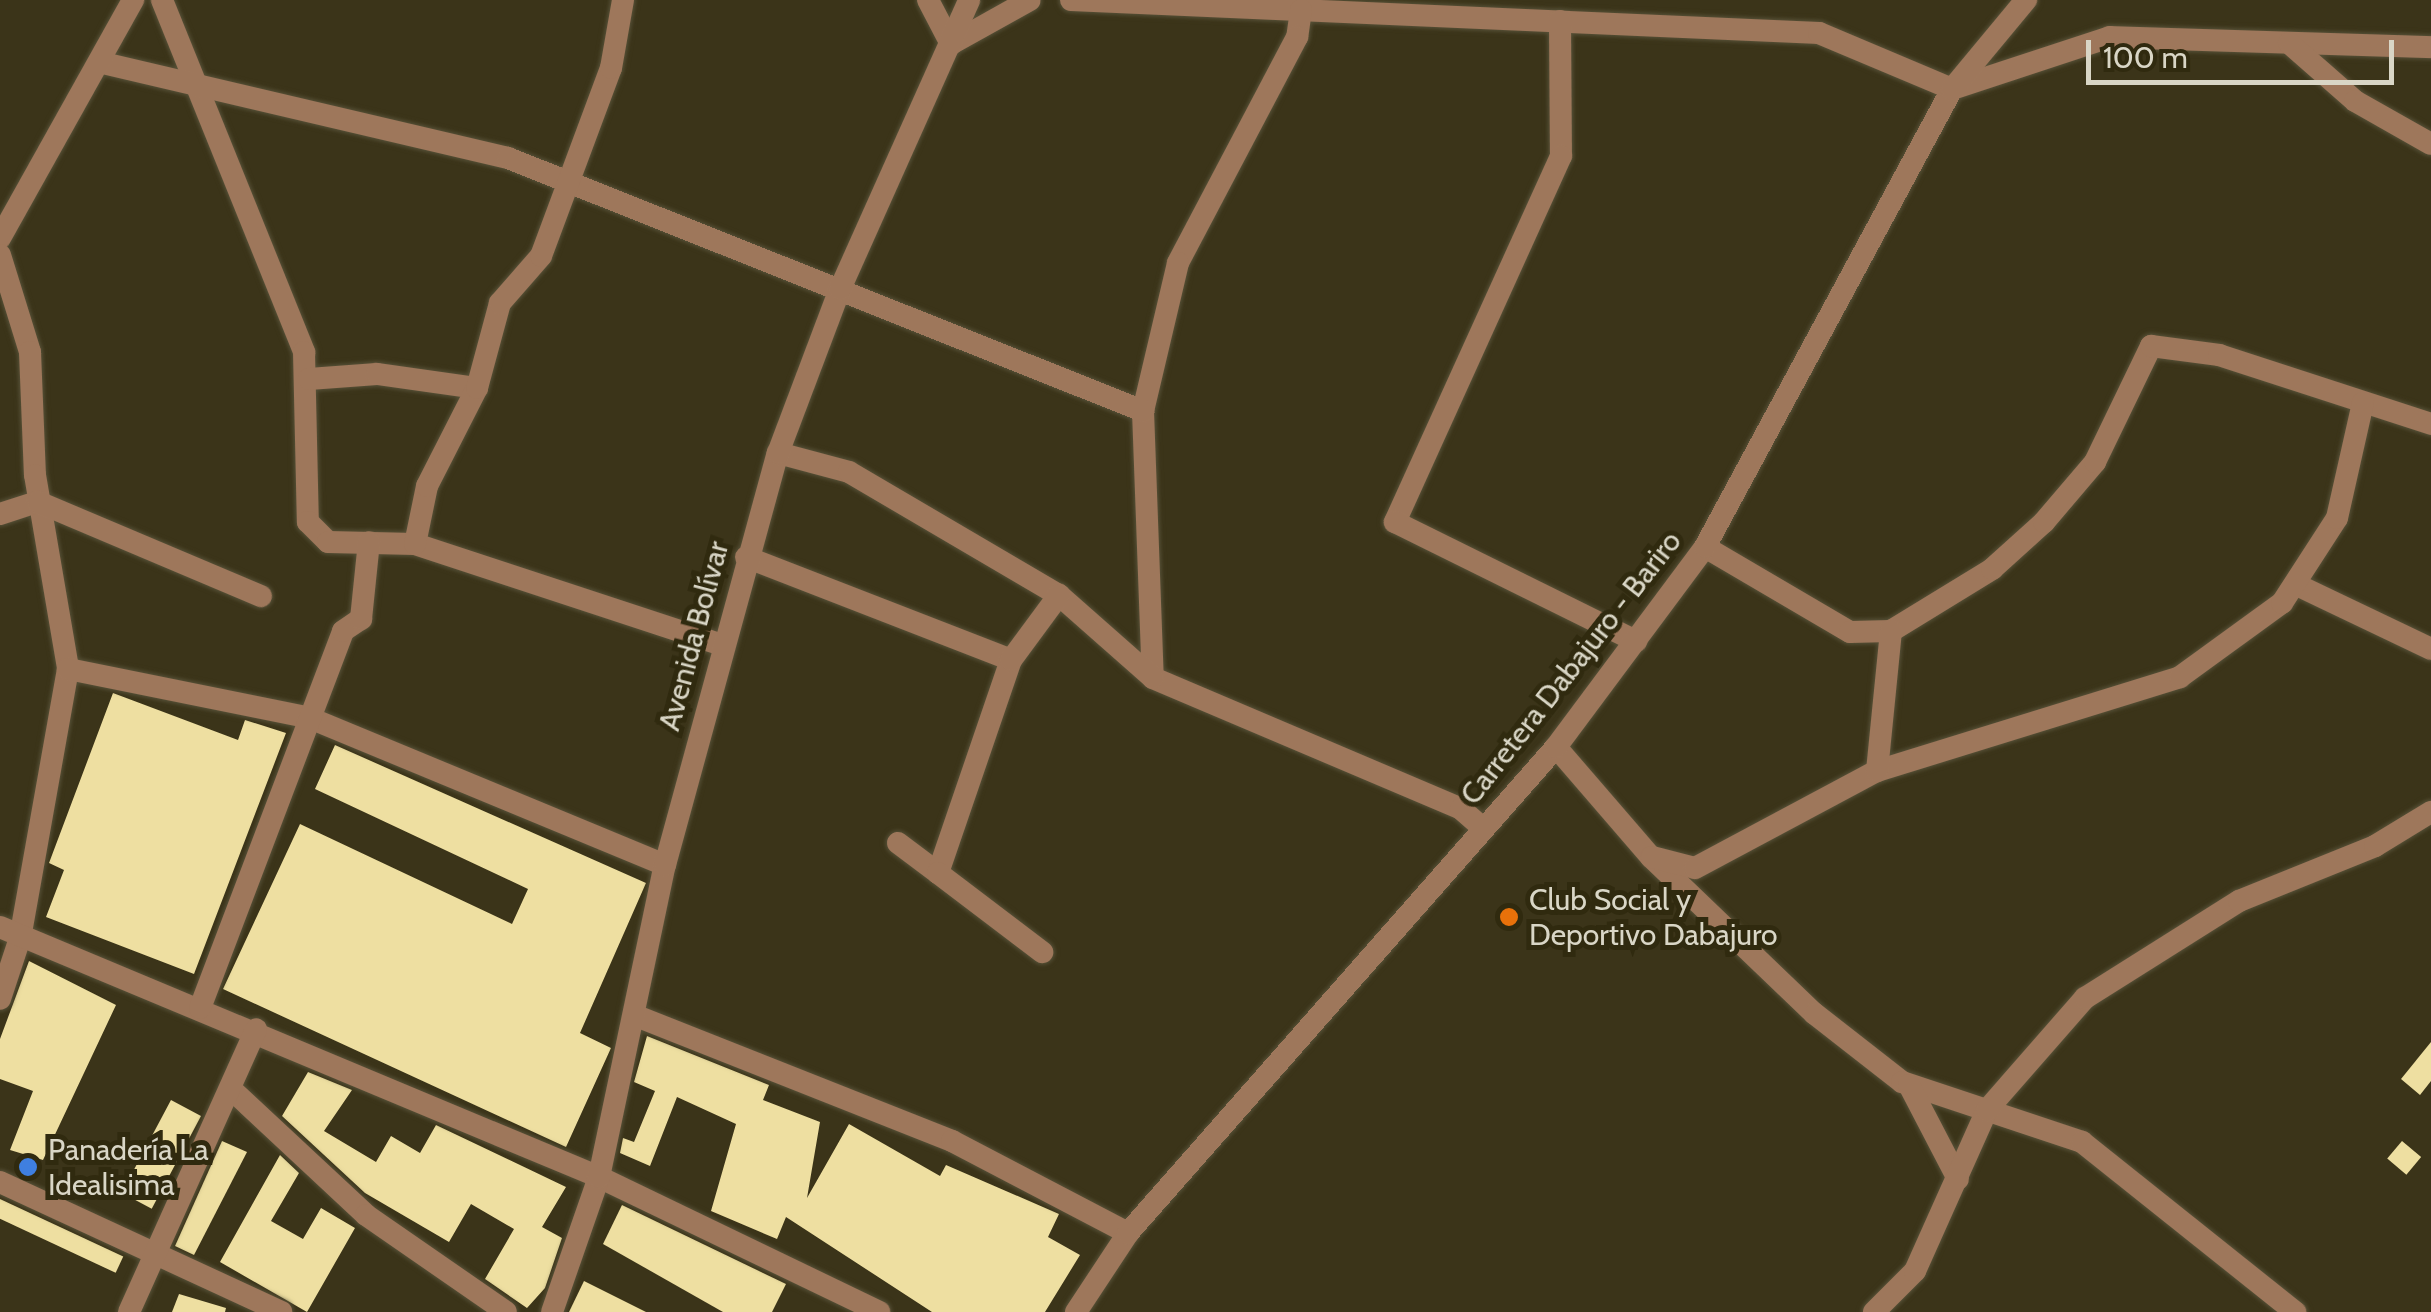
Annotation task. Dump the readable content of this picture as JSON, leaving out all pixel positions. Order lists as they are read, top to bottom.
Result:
{
  "streets": {
    "street": ["Avenida Bolívar", "Carretera Dabajuro - Bariro"]
  },
  "places": ["Club Social y Deportivo Dabajuro", "Panadería La Idealisima"],
  "scale_bar": "100 m"
}
